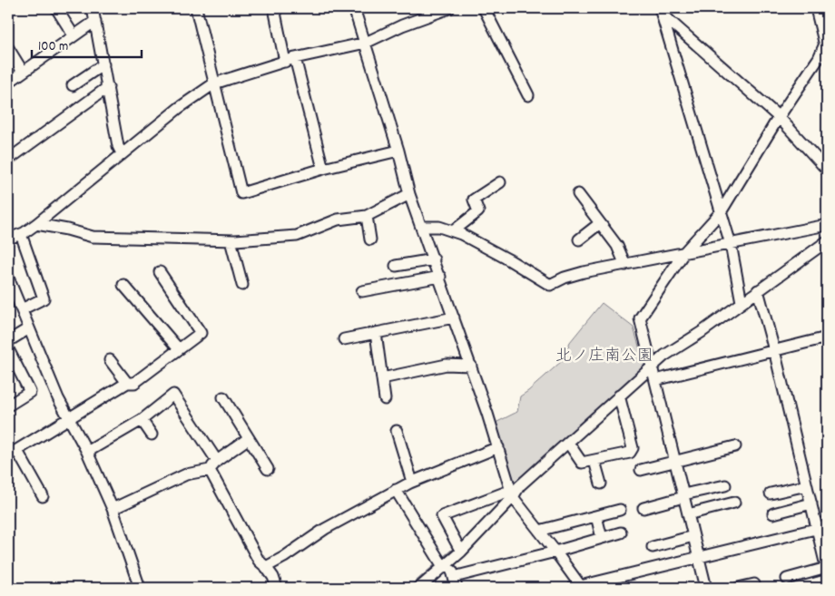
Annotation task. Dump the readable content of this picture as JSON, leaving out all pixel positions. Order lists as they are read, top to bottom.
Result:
{
  "parks": ["北ノ庄南公園"],
  "scale_bar": "100 m"
}
